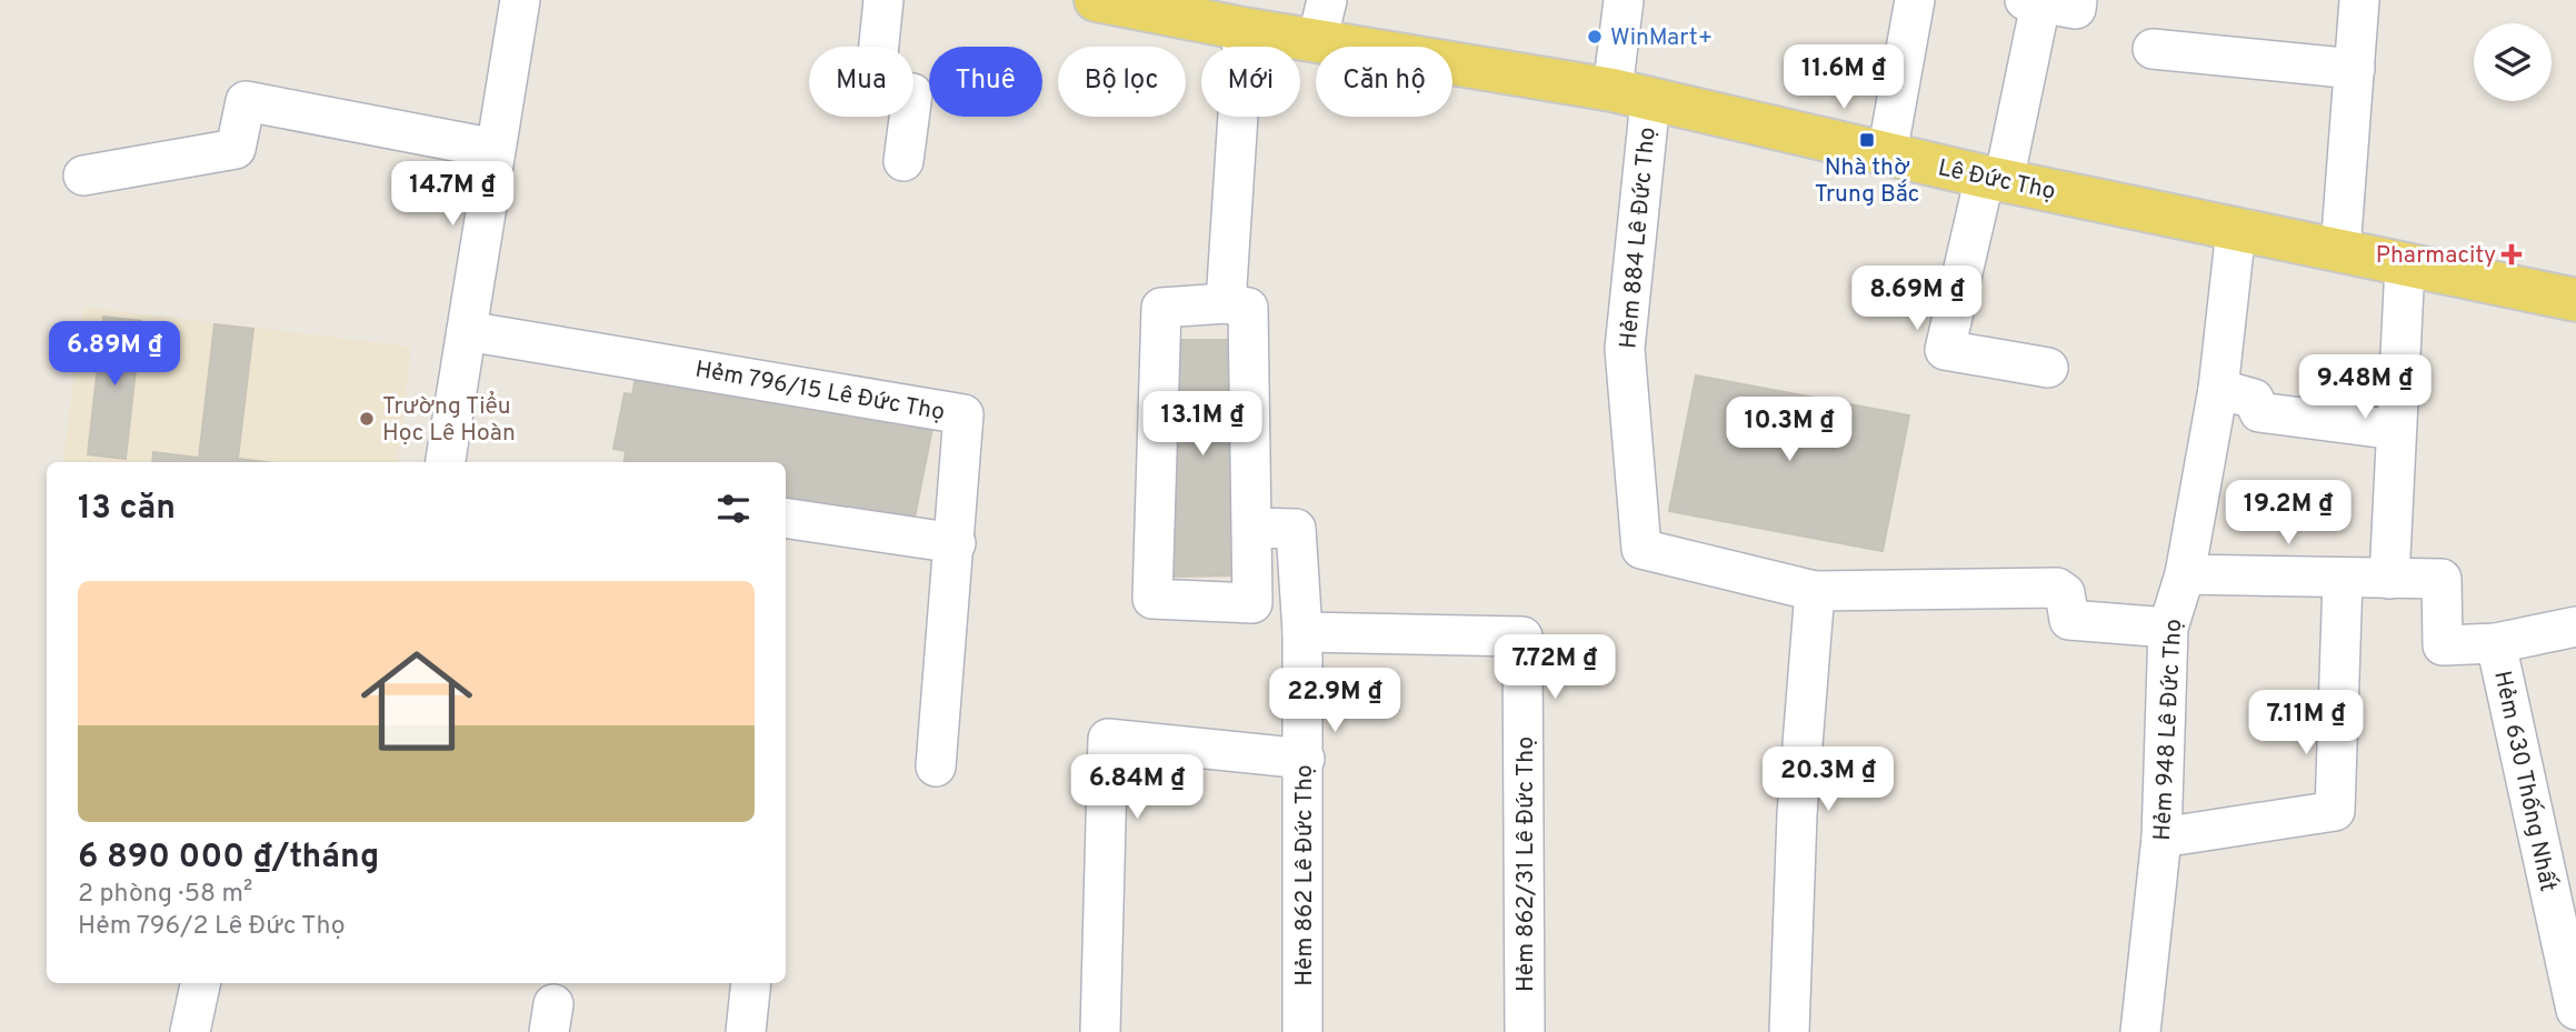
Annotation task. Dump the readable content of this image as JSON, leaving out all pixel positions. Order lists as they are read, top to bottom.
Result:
{
  "streets": {
    "main road": ["Lê Đức Thọ"],
    "street": [
      "Hẻm 884 Lê Đức Thọ",
      "Hẻm 796/15 Lê Đức Thọ",
      "Hẻm 948 Lê Đức Thọ",
      "Hẻm 630 Thống Nhất",
      "Hẻm 862/31 Lê Đức Thọ",
      "Hẻm 862 Lê Đức Thọ"
    ]
  },
  "crossings": [
    ["Lê Đức Thọ", "Hẻm 884 Lê Đức Thọ"],
    ["Lê Đức Thọ", "Hẻm 948 Lê Đức Thọ"],
    ["Hẻm 862/31 Lê Đức Thọ", "Hẻm 862 Lê Đức Thọ"]
  ],
  "places": {
    "other": ["WinMart+", "Trường Tiểu Học Lê Hoàn"],
    "transit": ["Nhà thờ Trung Bắc"],
    "health": ["Pharmacity"]
  },
  "page": {
    "price": [
      "11.6M ₫",
      "14.7M ₫",
      "8.69M ₫",
      "6.89M ₫",
      "9.48M ₫",
      "13.1M ₫",
      "10.3M ₫",
      "19.2M ₫",
      "7.72M ₫",
      "22.9M ₫",
      "7.11M ₫",
      "20.3M ₫",
      "6.84M ₫"
    ],
    "chip": [
      "Mua",
      "Thuê",
      "Bộ lọc",
      "Mới",
      "Căn hộ"
    ],
    "heading": "13 căn",
    "list": [
      {
        "name": "6 890 000 ₫/tháng",
        "note": "2 phòng · 58 m² · Hẻm 796/2 Lê Đức Thọ"
      }
    ]
  }
}
